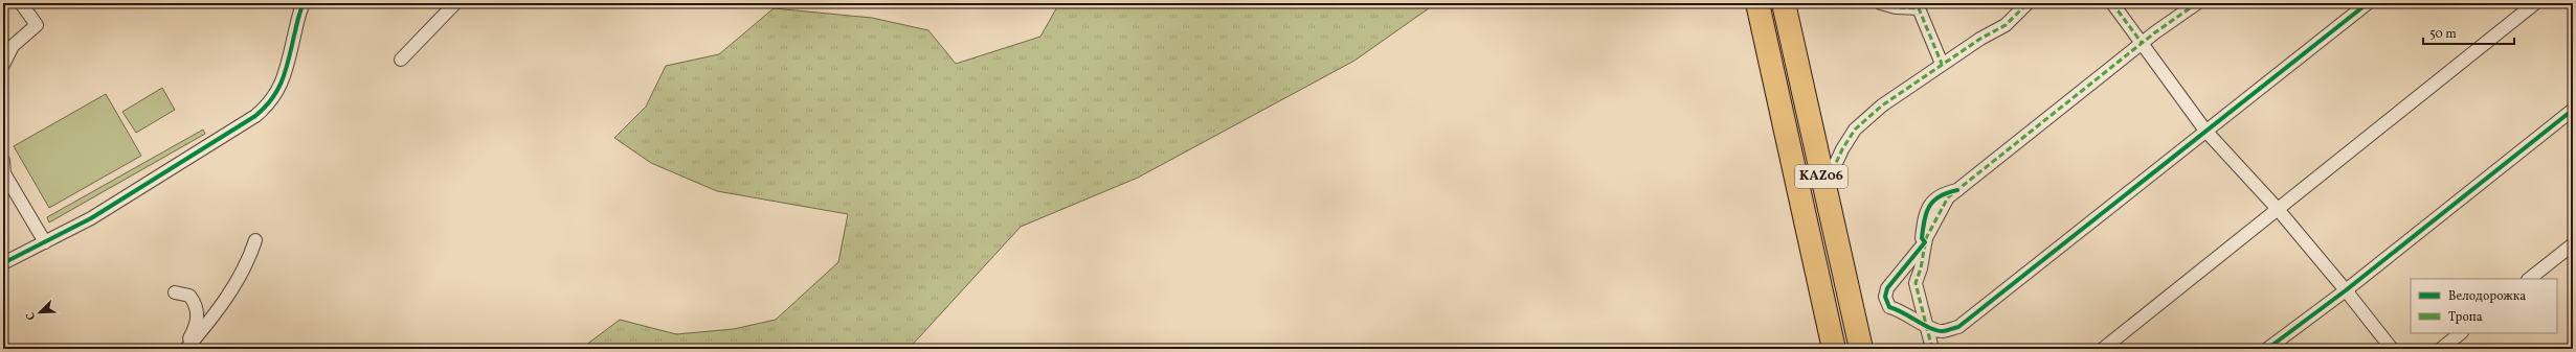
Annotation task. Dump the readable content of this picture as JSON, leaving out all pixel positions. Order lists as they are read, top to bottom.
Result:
{
  "streets": {
    "highway": ["KАZ06"]
  },
  "legend": ["Велодорожка", "Тропа"],
  "scale_bar": "50 m",
  "north": "bottom left"
}
